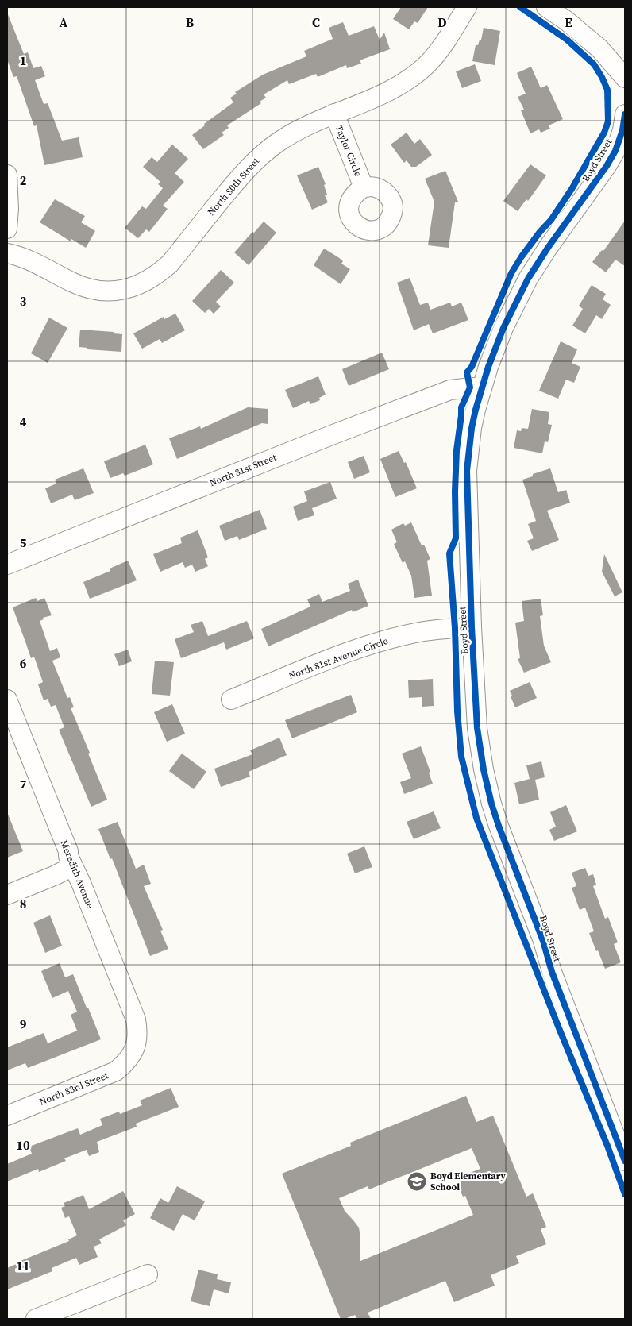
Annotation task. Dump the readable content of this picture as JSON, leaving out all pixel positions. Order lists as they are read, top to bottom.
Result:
{
  "streets": {
    "street": [
      "Taylor Circle",
      "Boyd Street",
      "North 80th Street",
      "North 81st Street",
      "North 81st Avenue Circle",
      "Meredith Avenue",
      "North 83rd Street"
    ]
  },
  "crossings": [
    ["Taylor Circle", "North 80th Street"],
    ["Boyd Street", "North 81st Street"],
    ["Boyd Street", "North 81st Avenue Circle"],
    ["Meredith Avenue", "North 83rd Street"]
  ],
  "places": {
    "school or university": ["Boyd Elementary School"]
  },
  "grid": {
    "columns": [
      "A",
      "B",
      "C",
      "D",
      "E"
    ],
    "rows": [
      "1",
      "2",
      "3",
      "4",
      "5",
      "6",
      "7",
      "8",
      "9",
      "10",
      "11"
    ]
  }
}
